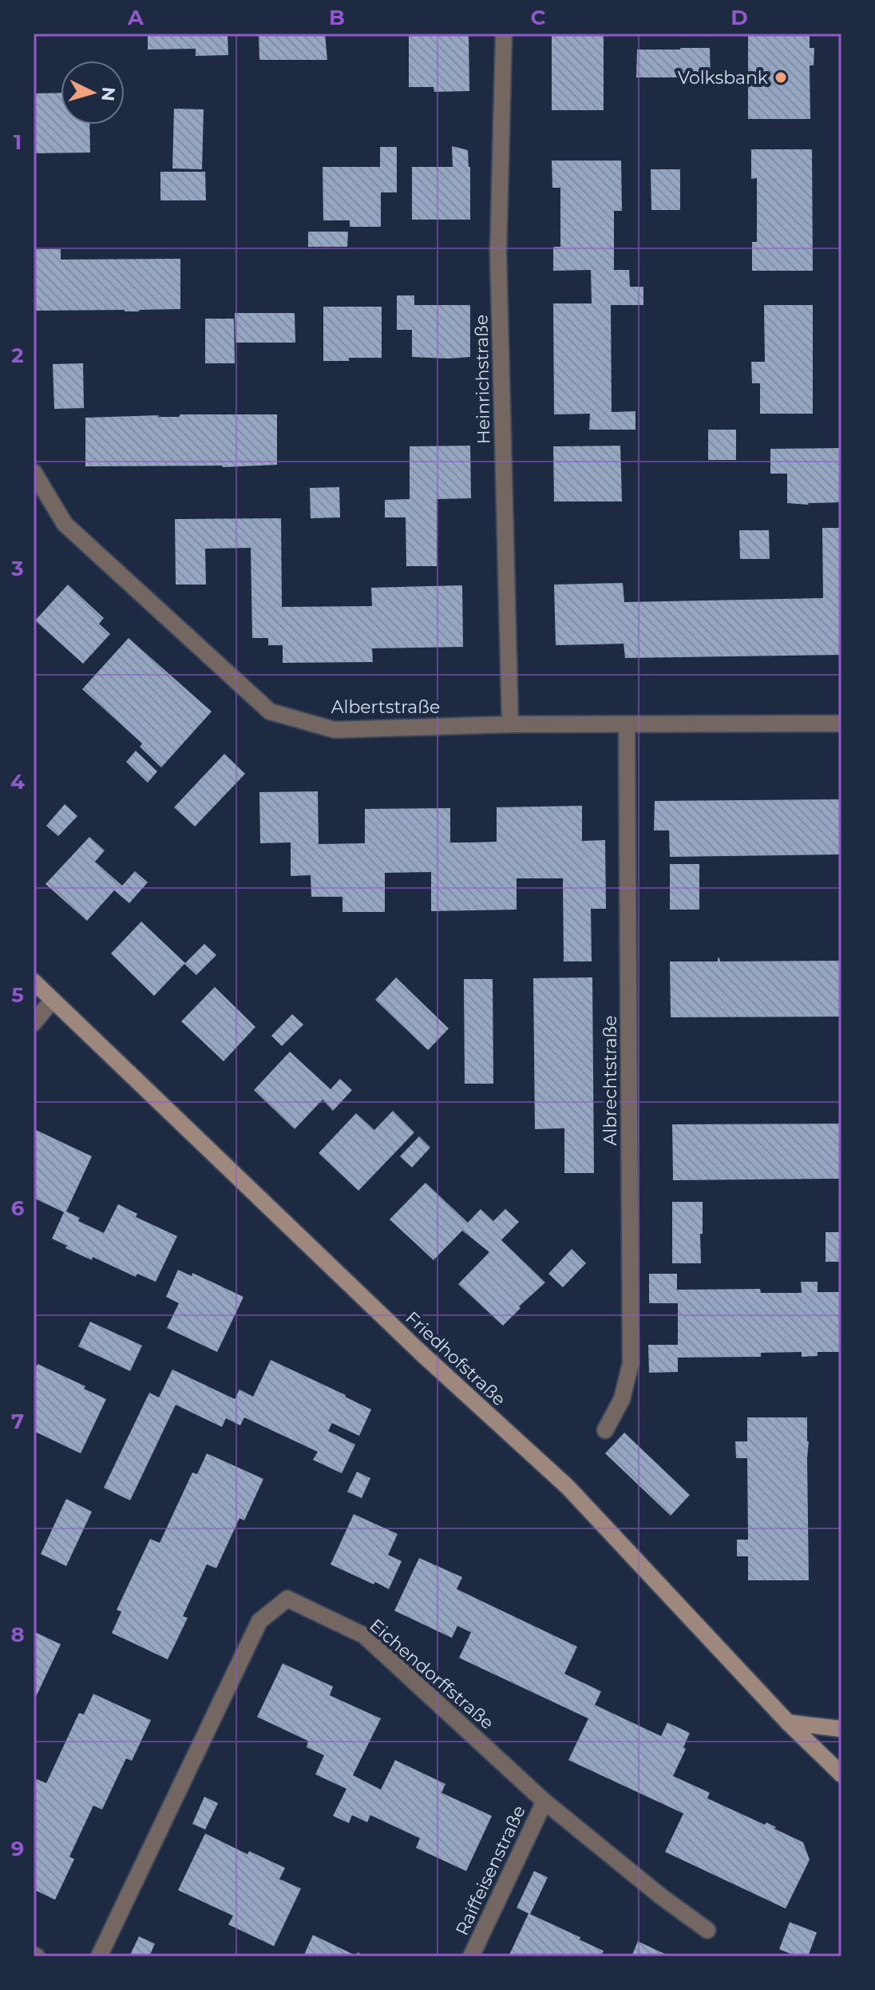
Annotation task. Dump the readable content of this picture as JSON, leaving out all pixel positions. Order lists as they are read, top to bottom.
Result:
{
  "streets": {
    "main road": ["Friedhofstraße"],
    "street": [
      "Heinrichstraße",
      "Albertstraße",
      "Albrechtstraße",
      "Eichendorffstraße",
      "Raiffeisenstraße"
    ]
  },
  "crossings": [
    ["Heinrichstraße", "Albertstraße"],
    ["Albertstraße", "Albrechtstraße"],
    ["Eichendorffstraße", "Raiffeisenstraße"]
  ],
  "places": ["Volksbank"],
  "north": "right",
  "grid": {
    "columns": [
      "A",
      "B",
      "C",
      "D"
    ],
    "rows": [
      "1",
      "2",
      "3",
      "4",
      "5",
      "6",
      "7",
      "8",
      "9"
    ]
  }
}
